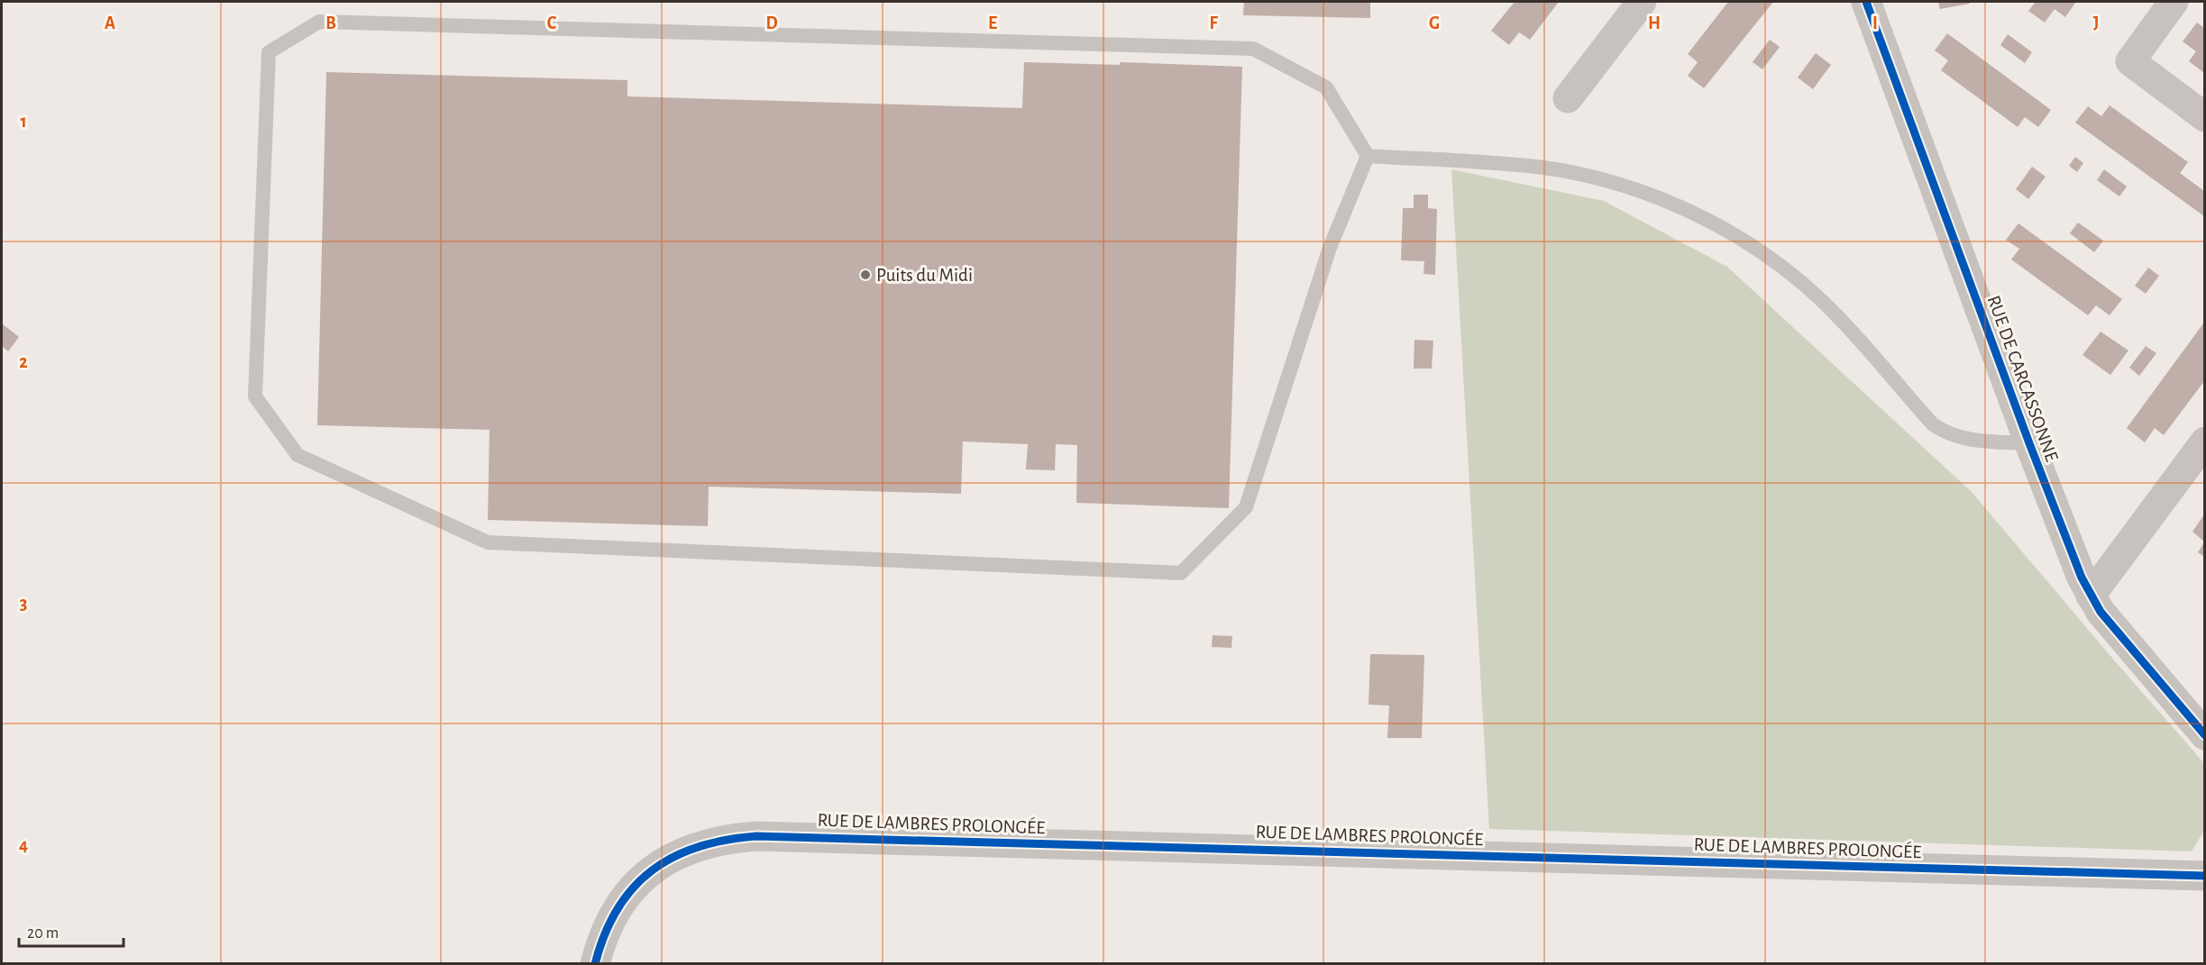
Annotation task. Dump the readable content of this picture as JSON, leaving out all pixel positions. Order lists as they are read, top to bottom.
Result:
{
  "streets": {
    "street": ["RUE DE CARCASSONNE", "RUE DE LAMBRES PROLONGÉE"]
  },
  "places": ["Puits du Midi"],
  "scale_bar": "20 m",
  "grid": {
    "columns": [
      "A",
      "B",
      "C",
      "D",
      "E",
      "F",
      "G",
      "H",
      "I",
      "J"
    ],
    "rows": [
      "1",
      "2",
      "3",
      "4"
    ]
  }
}
